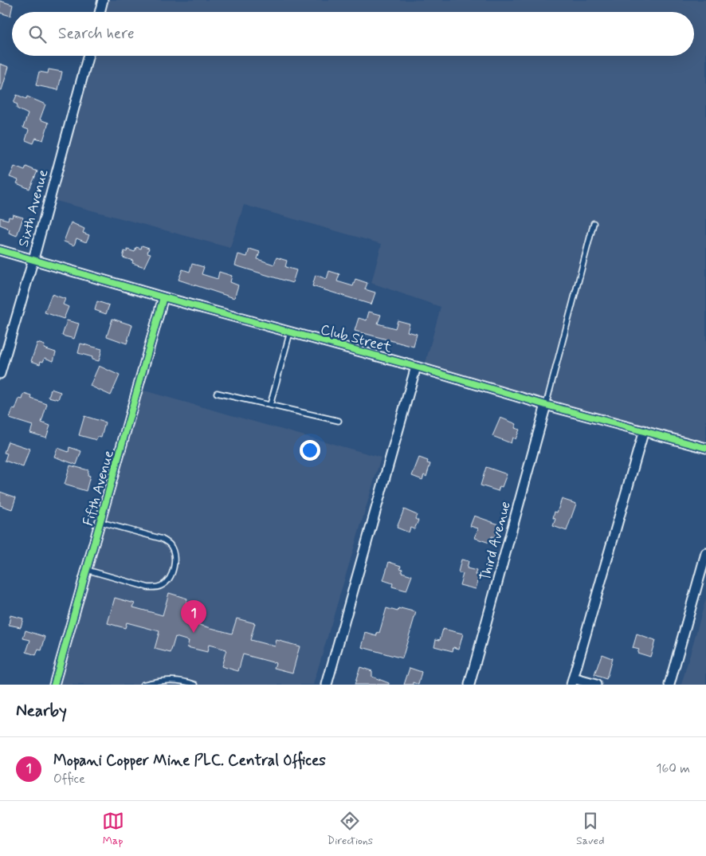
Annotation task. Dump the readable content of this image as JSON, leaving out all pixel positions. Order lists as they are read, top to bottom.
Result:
{
  "streets": {
    "street": [
      "Sixth Avenue",
      "Club Street",
      "Fifth Avenue",
      "Third Avenue"
    ]
  },
  "crossings": [
    ["Sixth Avenue", "Club Street"],
    ["Club Street", "Fifth Avenue"],
    ["Club Street", "Third Avenue"]
  ],
  "page": {
    "search": "Search here",
    "pins": "1",
    "heading": "Nearby",
    "list": [
      {
        "mark": "1",
        "name": "Mopani Copper Mine PLC. Central Offices",
        "note": "Office",
        "value": "160 m"
      }
    ],
    "nav": ["Map", "Directions", "Saved"]
  }
}
